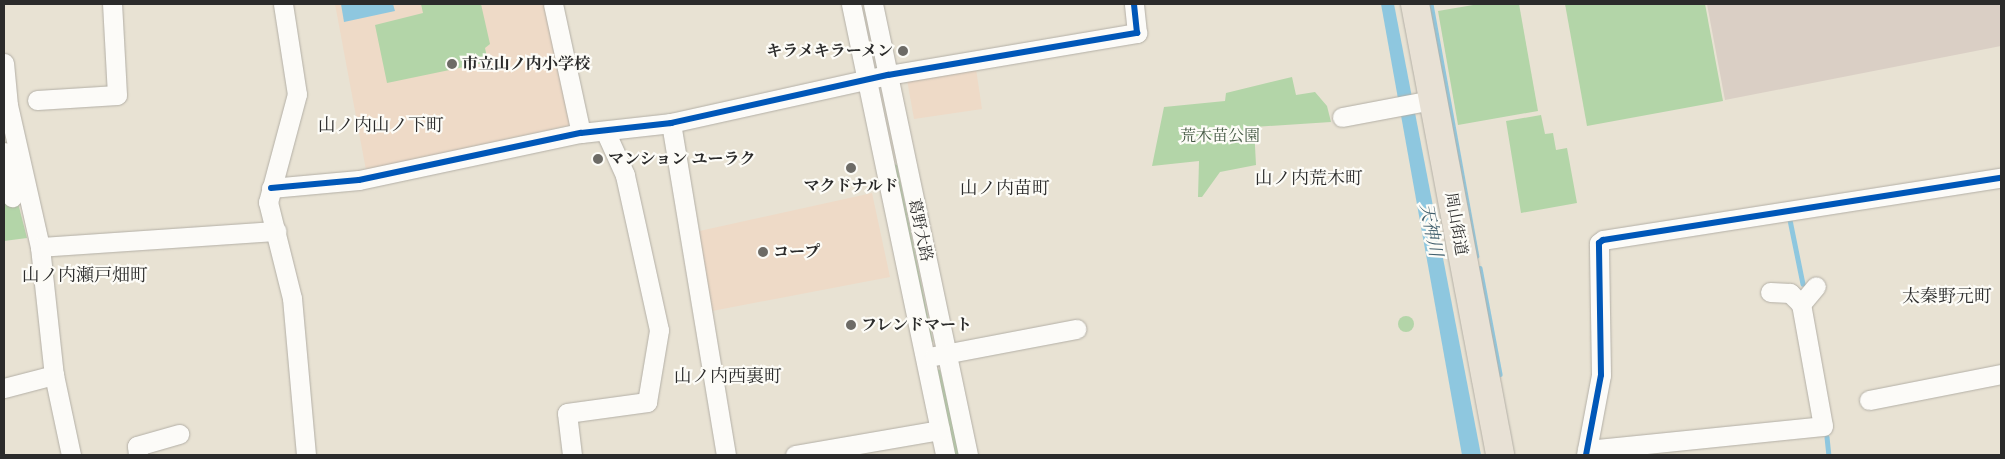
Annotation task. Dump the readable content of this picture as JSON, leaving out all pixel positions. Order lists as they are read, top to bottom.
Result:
{
  "streets": {
    "highway": ["周山街道"],
    "street": ["葛野大路"]
  },
  "districts": [
    "山ノ内山ノ下町",
    "山ノ内荒木町",
    "山ノ内苗町",
    "山ノ内瀬戸畑町",
    "太秦野元町",
    "山ノ内西裏町"
  ],
  "water": ["天神川"],
  "parks": ["荒木苗公園"],
  "places": [
    "キラメキラーメン",
    "市立山ノ内小学校",
    "マンション ユーラク",
    "マクドナルド",
    "コープ",
    "フレンドマート"
  ]
}
